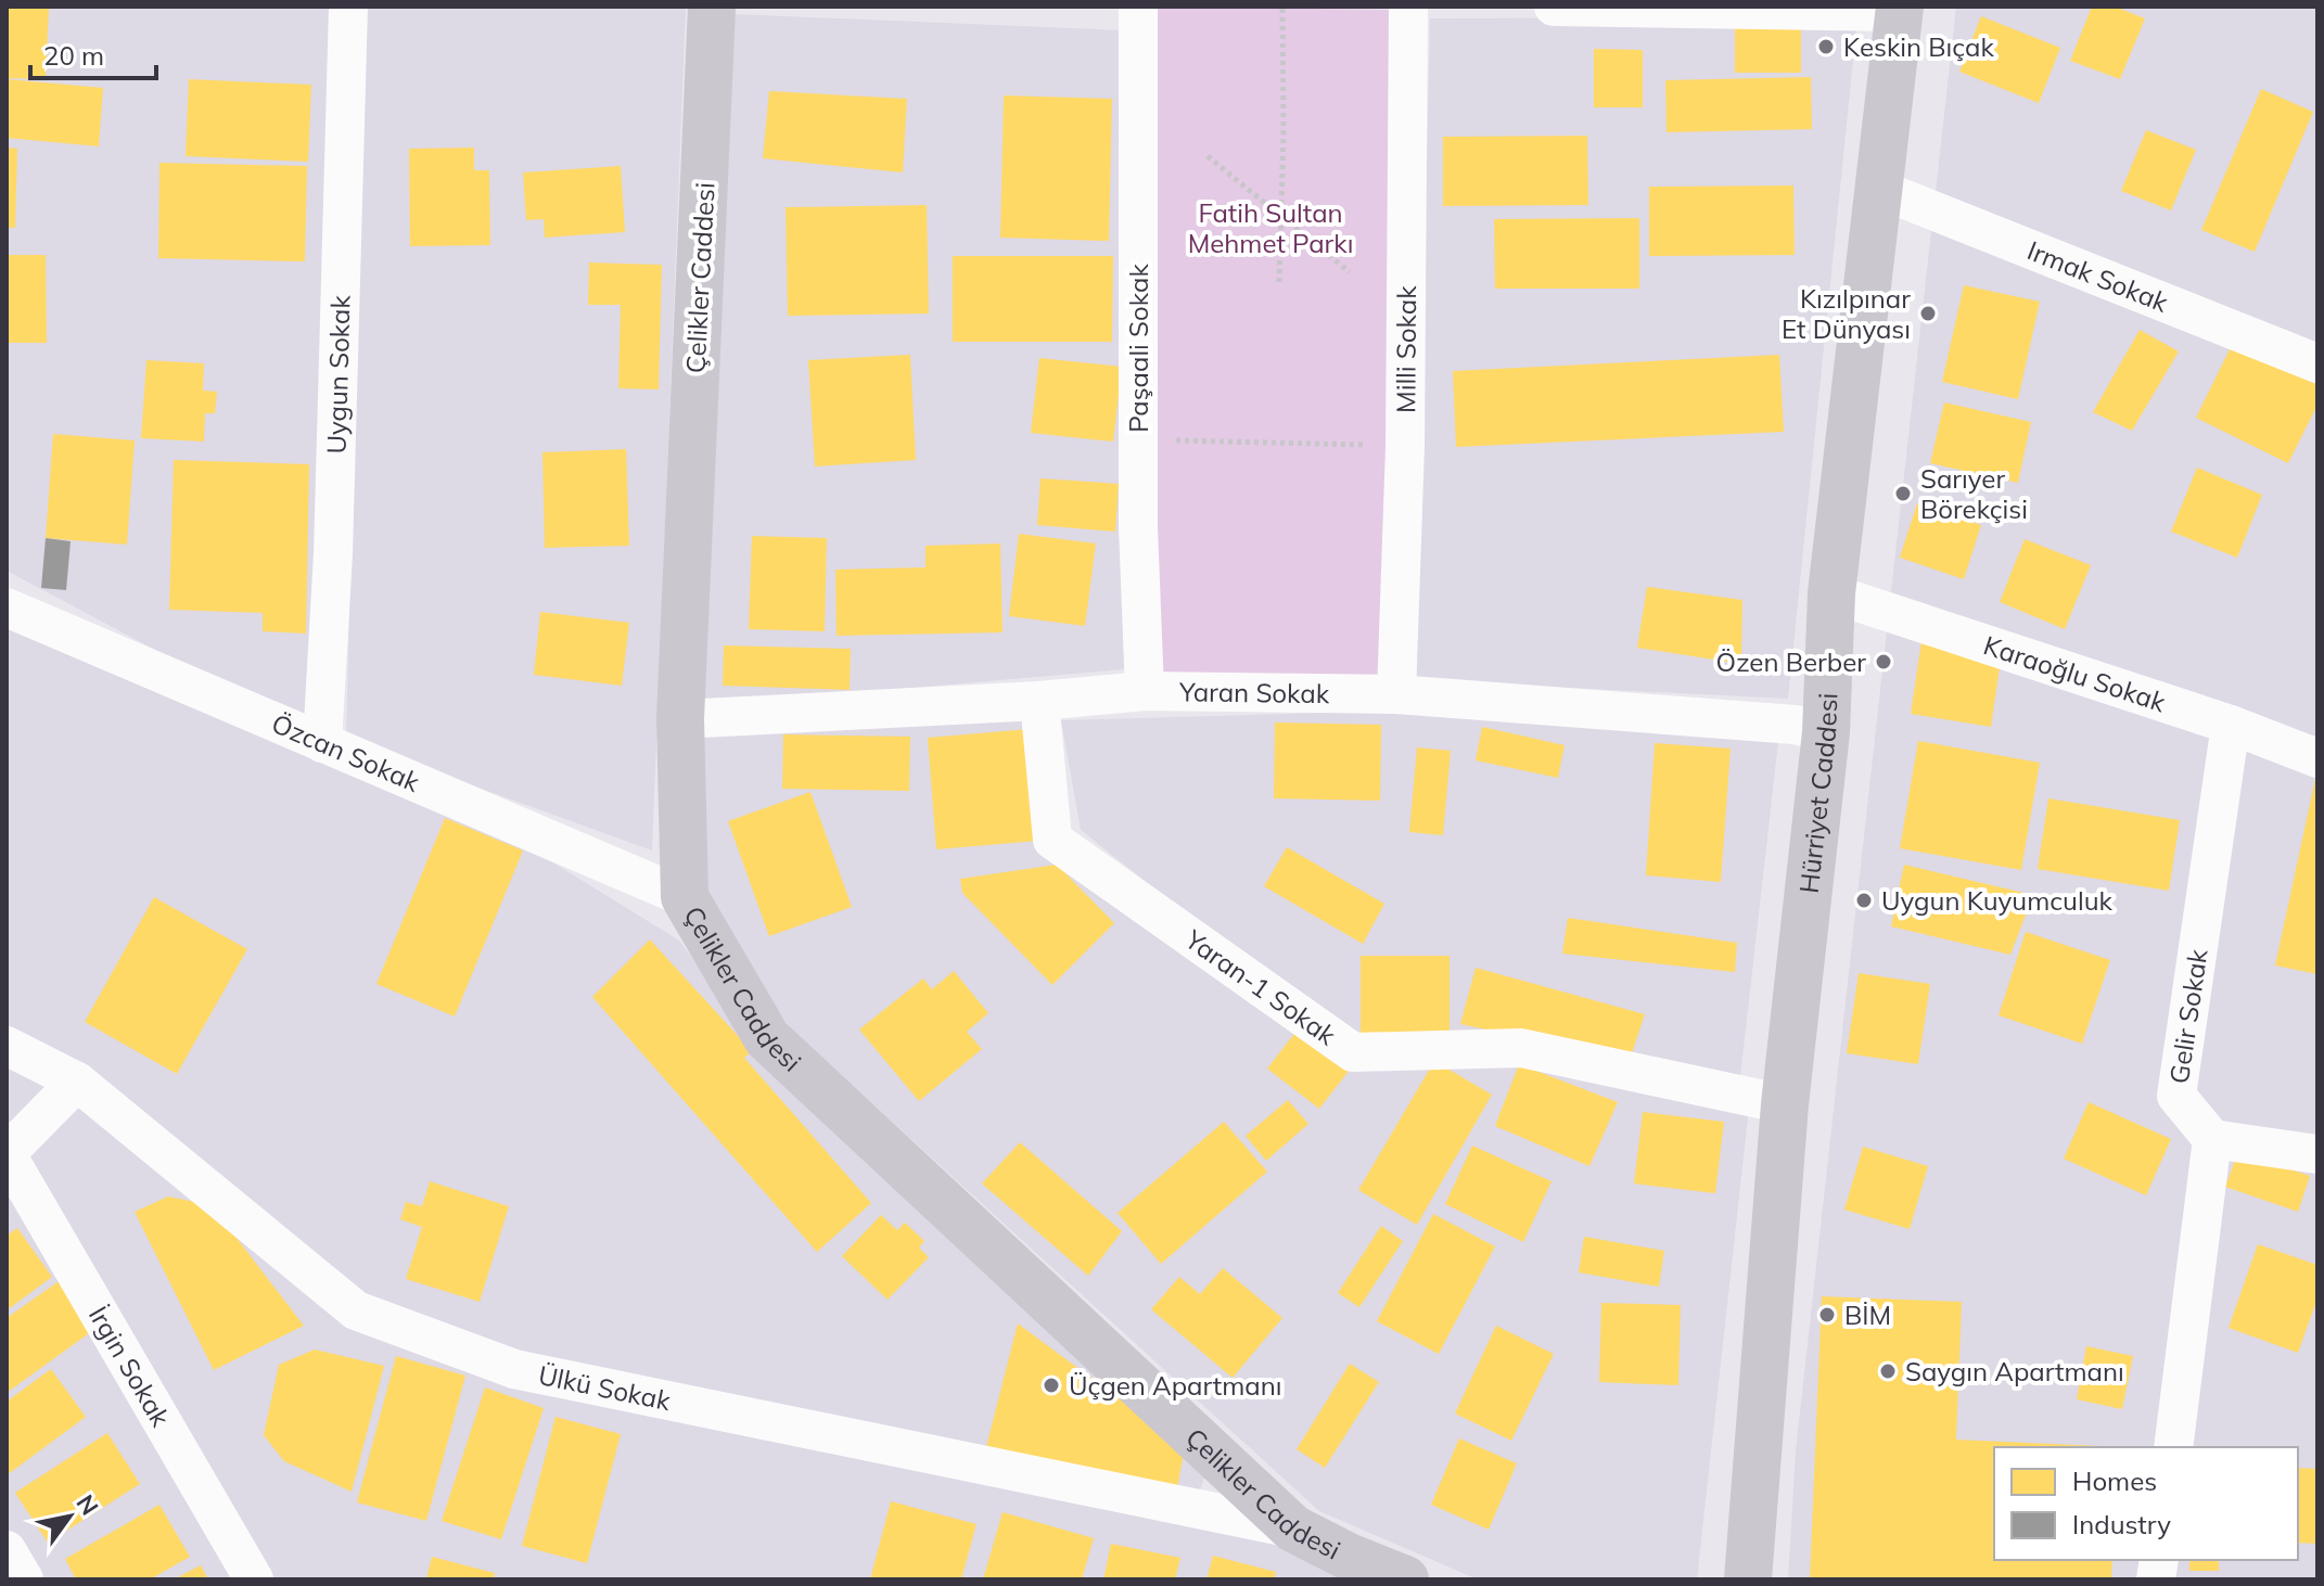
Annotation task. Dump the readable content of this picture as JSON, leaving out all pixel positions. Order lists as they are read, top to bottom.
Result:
{
  "streets": {
    "street": [
      "Irmak Sokak",
      "Çelikler Caddesi",
      "Paşaali Sokak",
      "Milli Sokak",
      "Uygun Sokak",
      "Karaoğlu Sokak",
      "Yaran Sokak",
      "Özcan Sokak",
      "Hürriyet Caddesi",
      "Yaran-1 Sokak",
      "Gelir Sokak",
      "İrgin Sokak",
      "Ülkü Sokak"
    ]
  },
  "crossings": [
    ["Irmak Sokak", "Hürriyet Caddesi"],
    ["Çelikler Caddesi", "Yaran Sokak"],
    ["Çelikler Caddesi", "Özcan Sokak"],
    ["Çelikler Caddesi", "Ülkü Sokak"],
    ["Paşaali Sokak", "Yaran Sokak"],
    ["Milli Sokak", "Yaran Sokak"],
    ["Uygun Sokak", "Özcan Sokak"],
    ["Karaoğlu Sokak", "Hürriyet Caddesi"],
    ["Karaoğlu Sokak", "Gelir Sokak"],
    ["Yaran Sokak", "Hürriyet Caddesi"],
    ["Yaran Sokak", "Yaran-1 Sokak"],
    ["Hürriyet Caddesi", "Yaran-1 Sokak"]
  ],
  "parks": ["Fatih Sultan Mehmet Parkı"],
  "places": [
    "Keskin Bıçak",
    "Kızılpınar Et Dünyası",
    "Sarıyer Börekçisi",
    "Özen Berber",
    "Uygun Kuyumculuk",
    "BİM",
    "Saygın Apartmanı",
    "Üçgen Apartmanı"
  ],
  "legend": ["Homes", "Industry"],
  "scale_bar": "20 m",
  "north": "top right"
}
